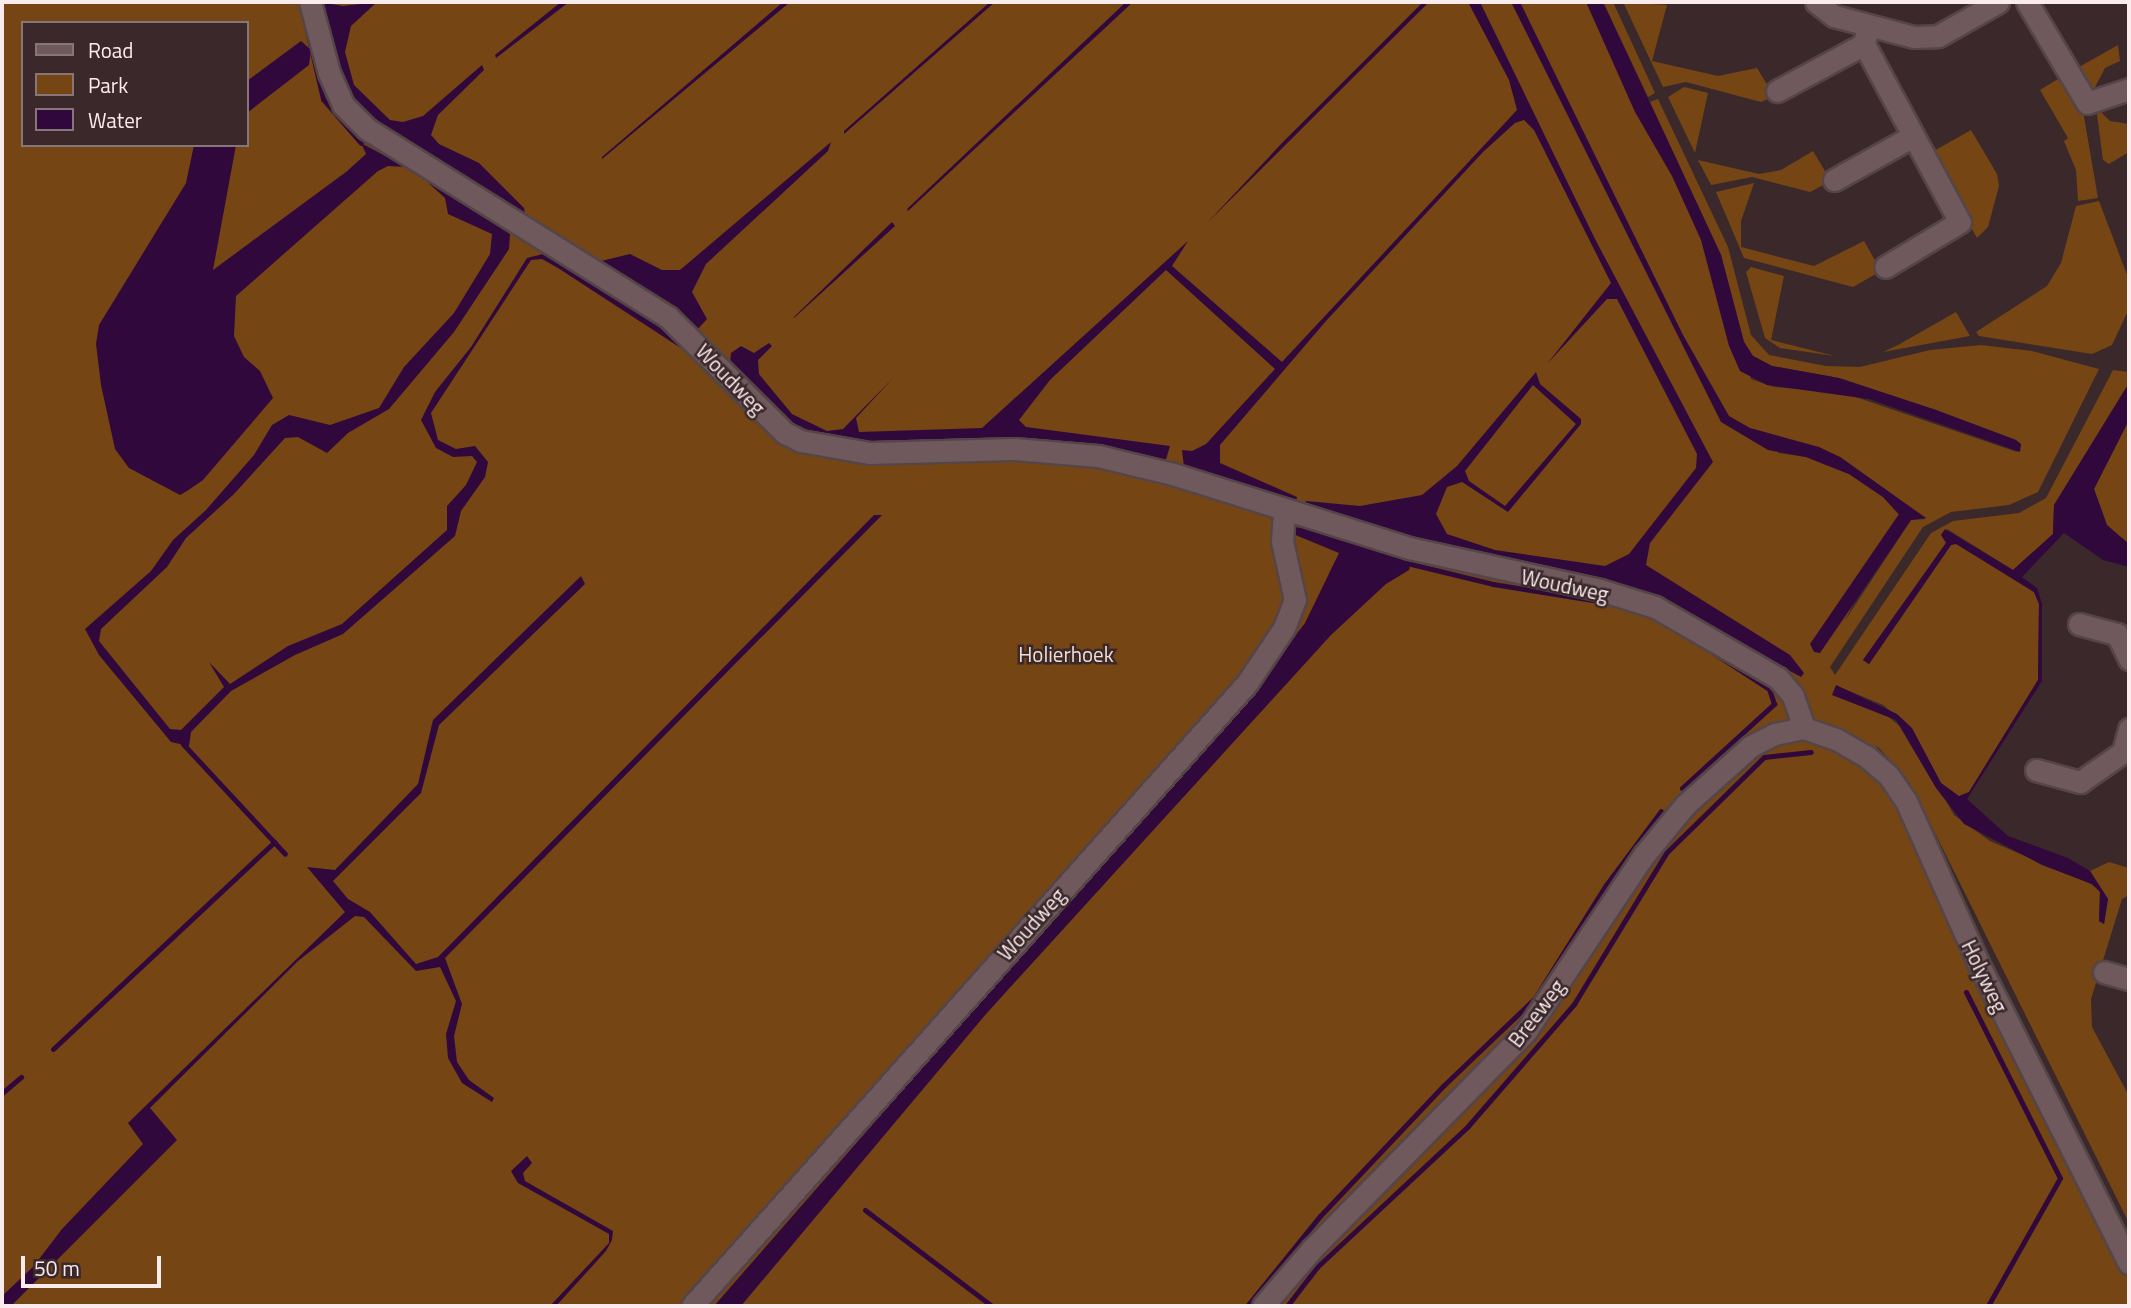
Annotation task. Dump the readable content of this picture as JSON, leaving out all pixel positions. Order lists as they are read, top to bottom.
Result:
{
  "streets": {
    "street": ["Woudweg", "Holyweg", "Breeweg"]
  },
  "crossings": [
    ["Woudweg", "Holyweg"],
    ["Woudweg", "Breeweg"],
    ["Holyweg", "Breeweg"]
  ],
  "parks": ["Holierhoek"],
  "legend": ["Road", "Park", "Water"],
  "scale_bar": "50 m"
}
